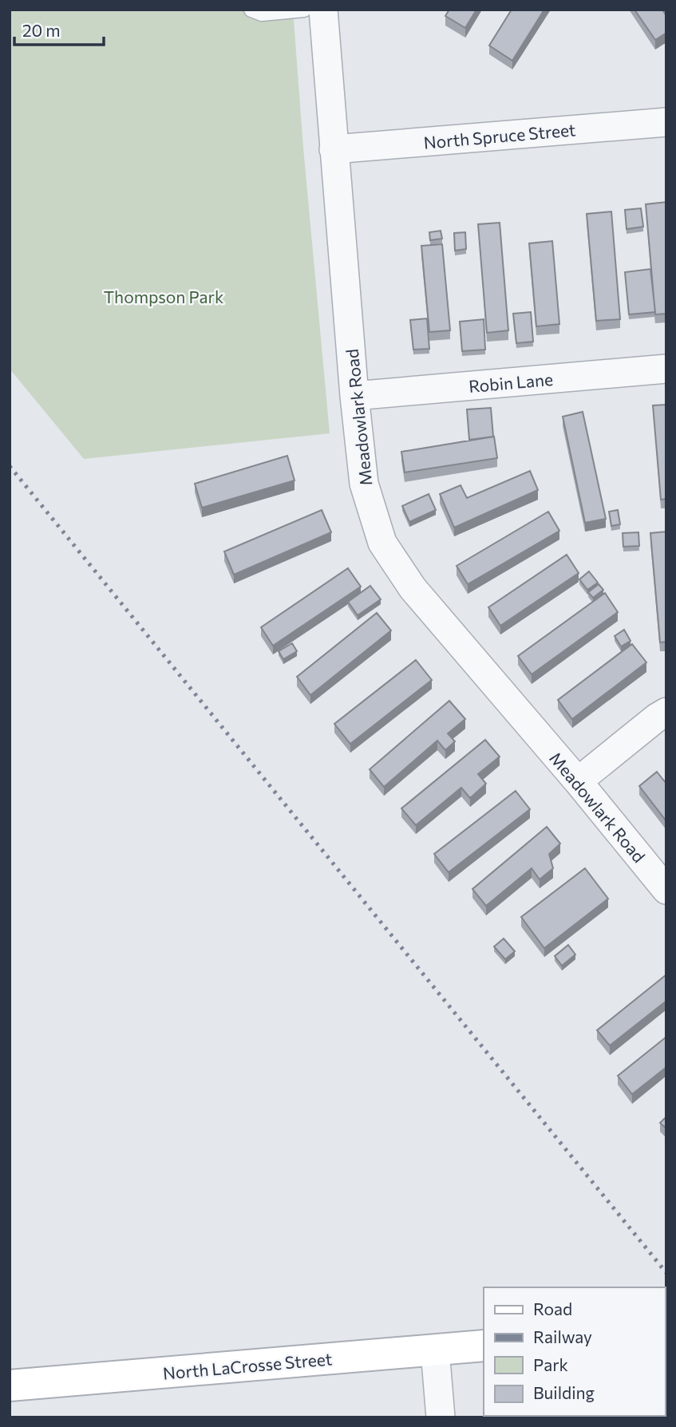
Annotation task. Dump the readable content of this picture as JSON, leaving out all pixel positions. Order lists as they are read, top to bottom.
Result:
{
  "streets": {
    "main road": ["North LaCrosse Street"],
    "street": ["North Spruce Street", "Robin Lane", "Meadowlark Road"]
  },
  "crossings": [
    ["North Spruce Street", "Meadowlark Road"],
    ["Robin Lane", "Meadowlark Road"]
  ],
  "parks": ["Thompson Park"],
  "legend": [
    "Road",
    "Railway",
    "Park",
    "Building"
  ],
  "scale_bar": "20 m"
}
